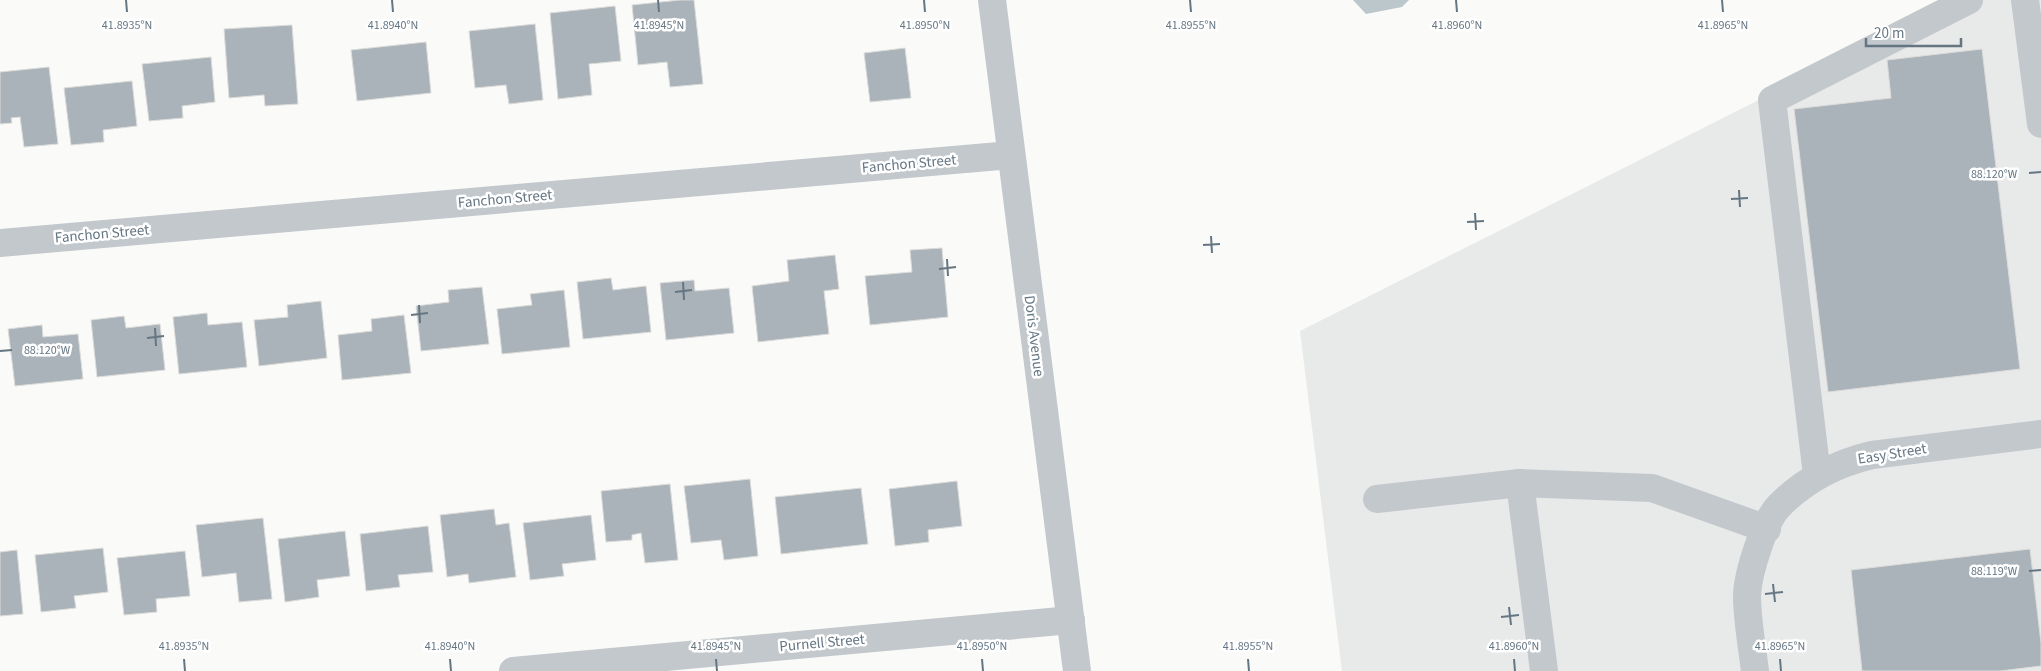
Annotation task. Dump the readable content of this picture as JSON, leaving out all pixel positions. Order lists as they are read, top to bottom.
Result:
{
  "streets": {
    "street": [
      "Fanchon Street",
      "Doris Avenue",
      "Easy Street",
      "Purnell Street"
    ]
  },
  "crossings": [
    ["Fanchon Street", "Doris Avenue"],
    ["Doris Avenue", "Purnell Street"]
  ],
  "scale_bar": "20 m",
  "coordinates": [
    "41.8935°N",
    "41.8940°N",
    "41.8945°N",
    "41.8950°N",
    "41.8955°N",
    "41.8960°N",
    "41.8965°N",
    "88.120°W",
    "88.119°W"
  ]
}
